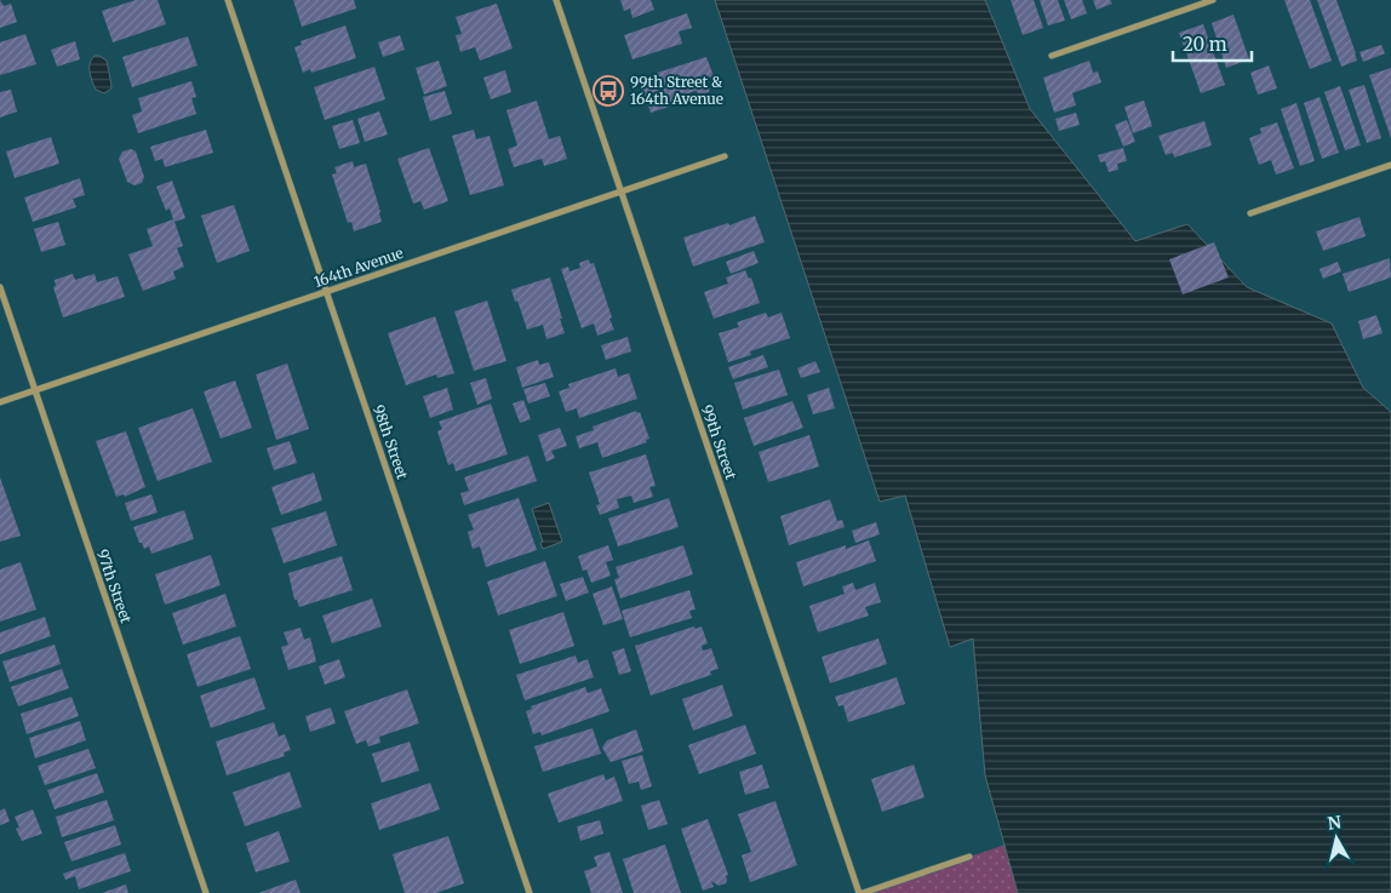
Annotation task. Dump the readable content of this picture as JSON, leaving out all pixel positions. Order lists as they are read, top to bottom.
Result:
{
  "streets": {
    "street": [
      "164th Avenue",
      "98th Street",
      "99th Street",
      "97th Street"
    ]
  },
  "crossings": [
    ["164th Avenue", "98th Street"],
    ["164th Avenue", "99th Street"],
    ["164th Avenue", "97th Street"]
  ],
  "places": {
    "bus stop": ["99th Street & 164th Avenue"]
  },
  "scale_bar": "20 m",
  "north": "top"
}
